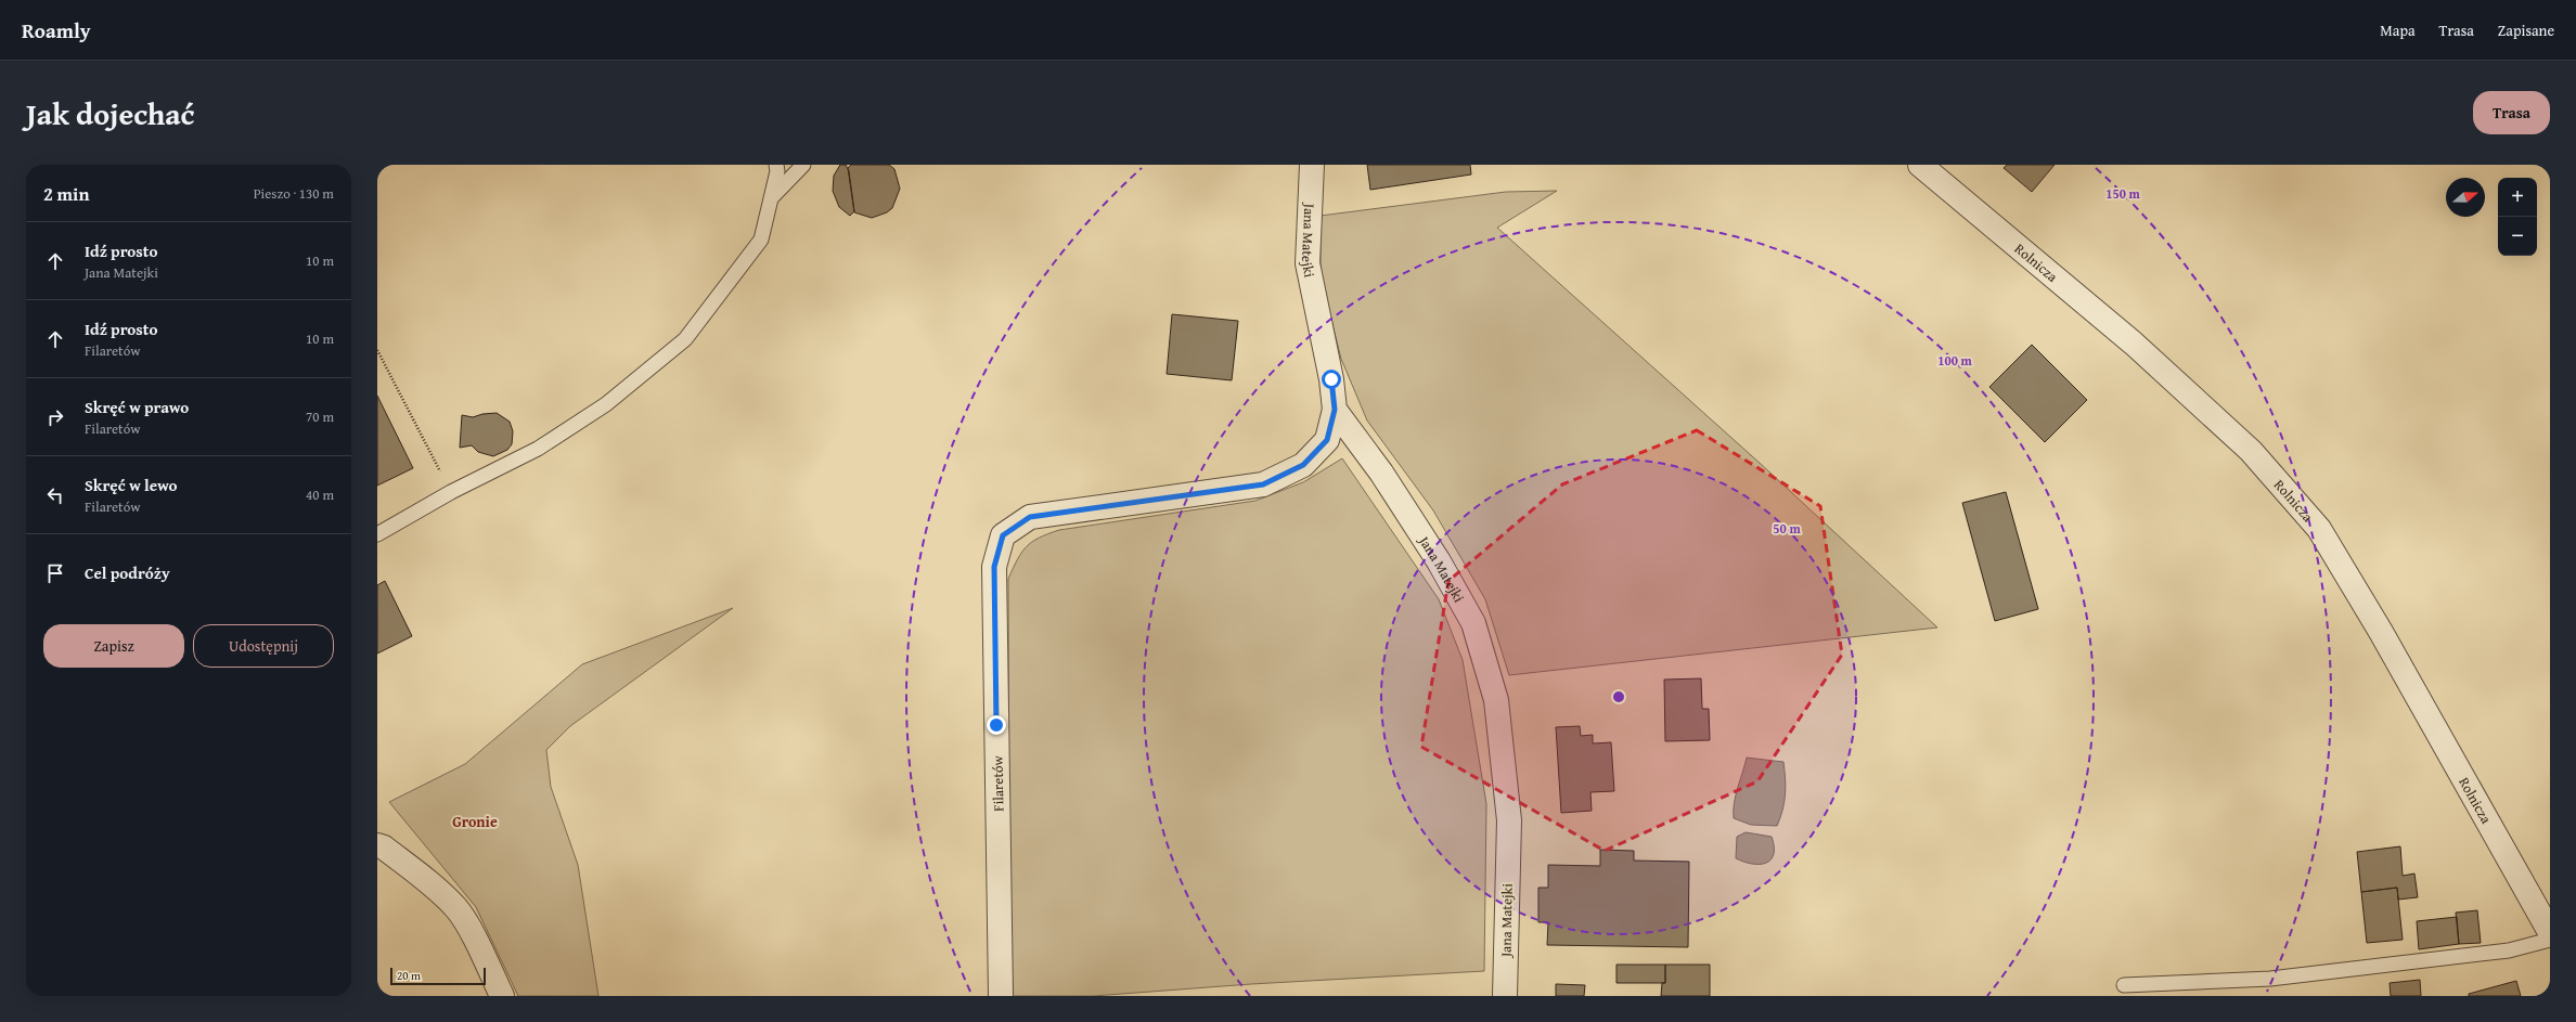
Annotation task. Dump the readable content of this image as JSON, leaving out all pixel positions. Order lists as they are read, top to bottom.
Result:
{
  "streets": {
    "street": ["Jana Matejki", "Rolnicza", "Filaretów"]
  },
  "crossings": [
    ["Jana Matejki", "Filaretów"]
  ],
  "districts": ["Gronie"],
  "scale_bar": "20 m",
  "north": "right",
  "page": {
    "header": "Roamly",
    "nav": ["Mapa", "Trasa", "Zapisane"],
    "title": "Jak dojechać",
    "buttons": [
      "Trasa",
      ["Zapisz", "Udostępnij"]
    ],
    "heading": ["2 min", "Pieszo · 130 m"],
    "map_buttons": ["+", "−"],
    "list": [
      ["Idź prosto", "Jana Matejki", "10 m"],
      ["Idź prosto", "Filaretów", "10 m"],
      ["Skręć w prawo", "Filaretów", "70 m"],
      ["Skręć w lewo", "Filaretów", "40 m"],
      "Cel podróży"
    ],
    "scale": "20 m"
  },
  "rings": ["150 m", "100 m", "50 m"]
}
